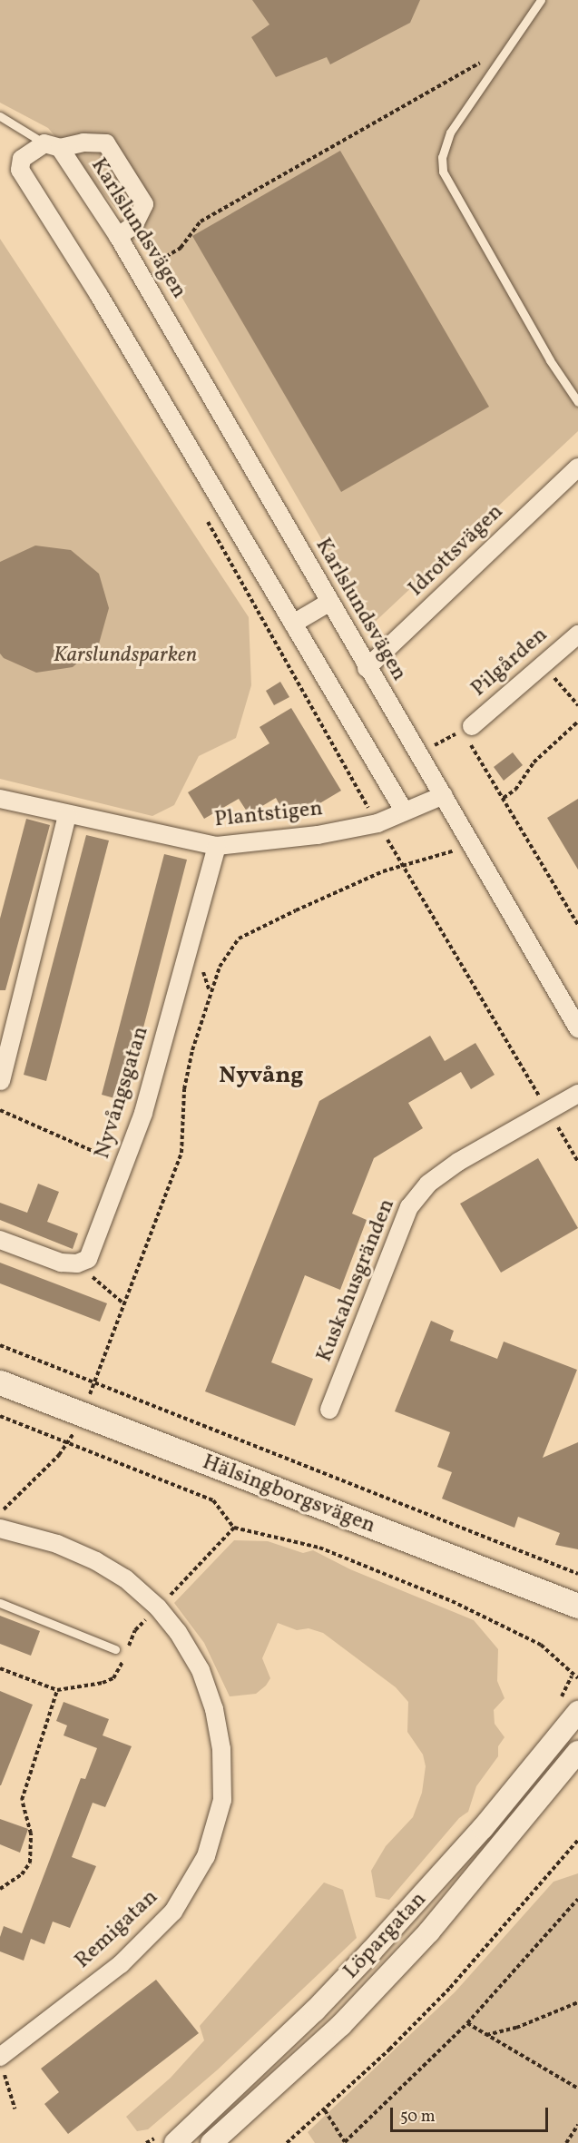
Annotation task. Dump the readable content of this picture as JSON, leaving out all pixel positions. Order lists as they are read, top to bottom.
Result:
{
  "streets": {
    "main road": ["Hälsingborgsvägen"],
    "street": [
      "Karlslundsvägen",
      "Idrottsvägen",
      "Pilgården",
      "Plantstigen",
      "Nyvångsgatan",
      "Kuskahusgränden",
      "Remigatan",
      "Löpargatan"
    ]
  },
  "crossings": [
    ["Karlslundsvägen", "Idrottsvägen"],
    ["Karlslundsvägen", "Plantstigen"],
    ["Plantstigen", "Nyvångsgatan"]
  ],
  "districts": ["Nyvång"],
  "parks": ["Karslundsparken"],
  "scale_bar": "50 m"
}
